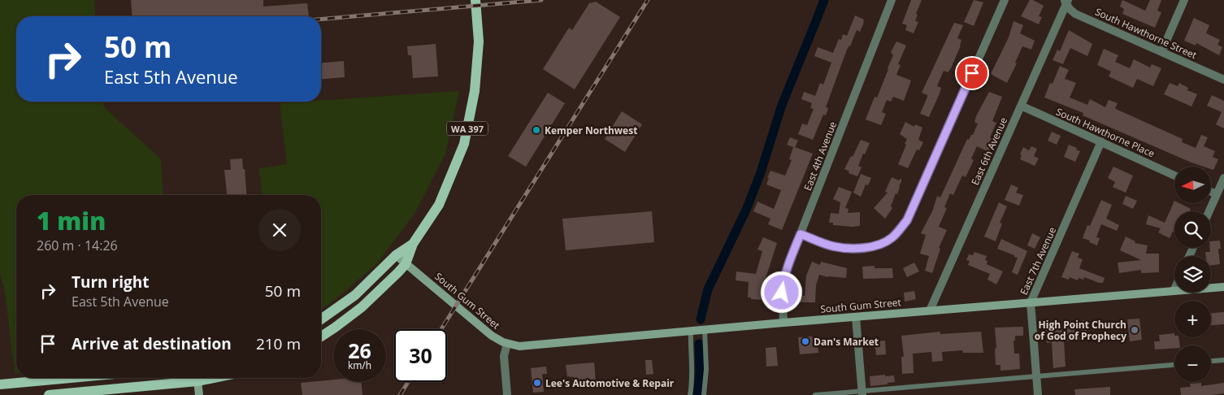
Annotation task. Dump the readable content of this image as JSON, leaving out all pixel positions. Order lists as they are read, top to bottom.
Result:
{
  "streets": {
    "main road": ["WA 397", "South Gum Street"],
    "street": [
      "South Hawthorne Street",
      "South Hawthorne Place",
      "East 6th Avenue",
      "East 4th Avenue",
      "East 7th Avenue"
    ]
  },
  "crossings": [
    ["South Hawthorne Street", "East 6th Avenue"],
    ["WA 397", "South Gum Street"],
    ["South Hawthorne Place", "East 6th Avenue"],
    ["South Hawthorne Place", "East 7th Avenue"],
    ["East 6th Avenue", "South Gum Street"],
    ["East 4th Avenue", "South Gum Street"],
    ["East 7th Avenue", "South Gum Street"]
  ],
  "places": [
    "Kemper Northwest",
    "High Point Church of God of Prophecy",
    "Dan's Market",
    "Lee's Automotive & Repair"
  ],
  "north": "left",
  "page": {
    "turn": ["50 m", "East 5th Avenue"],
    "map_buttons": ["+", "−"],
    "heading": ["1 min", "260 m · 14:26"],
    "list": [
      {
        "name": "Turn right",
        "note": "East 5th Avenue",
        "value": "50 m"
      },
      {
        "name": "Arrive at destination",
        "value": "210 m"
      }
    ],
    "speed": "26 km/h",
    "limit": "30"
  }
}
